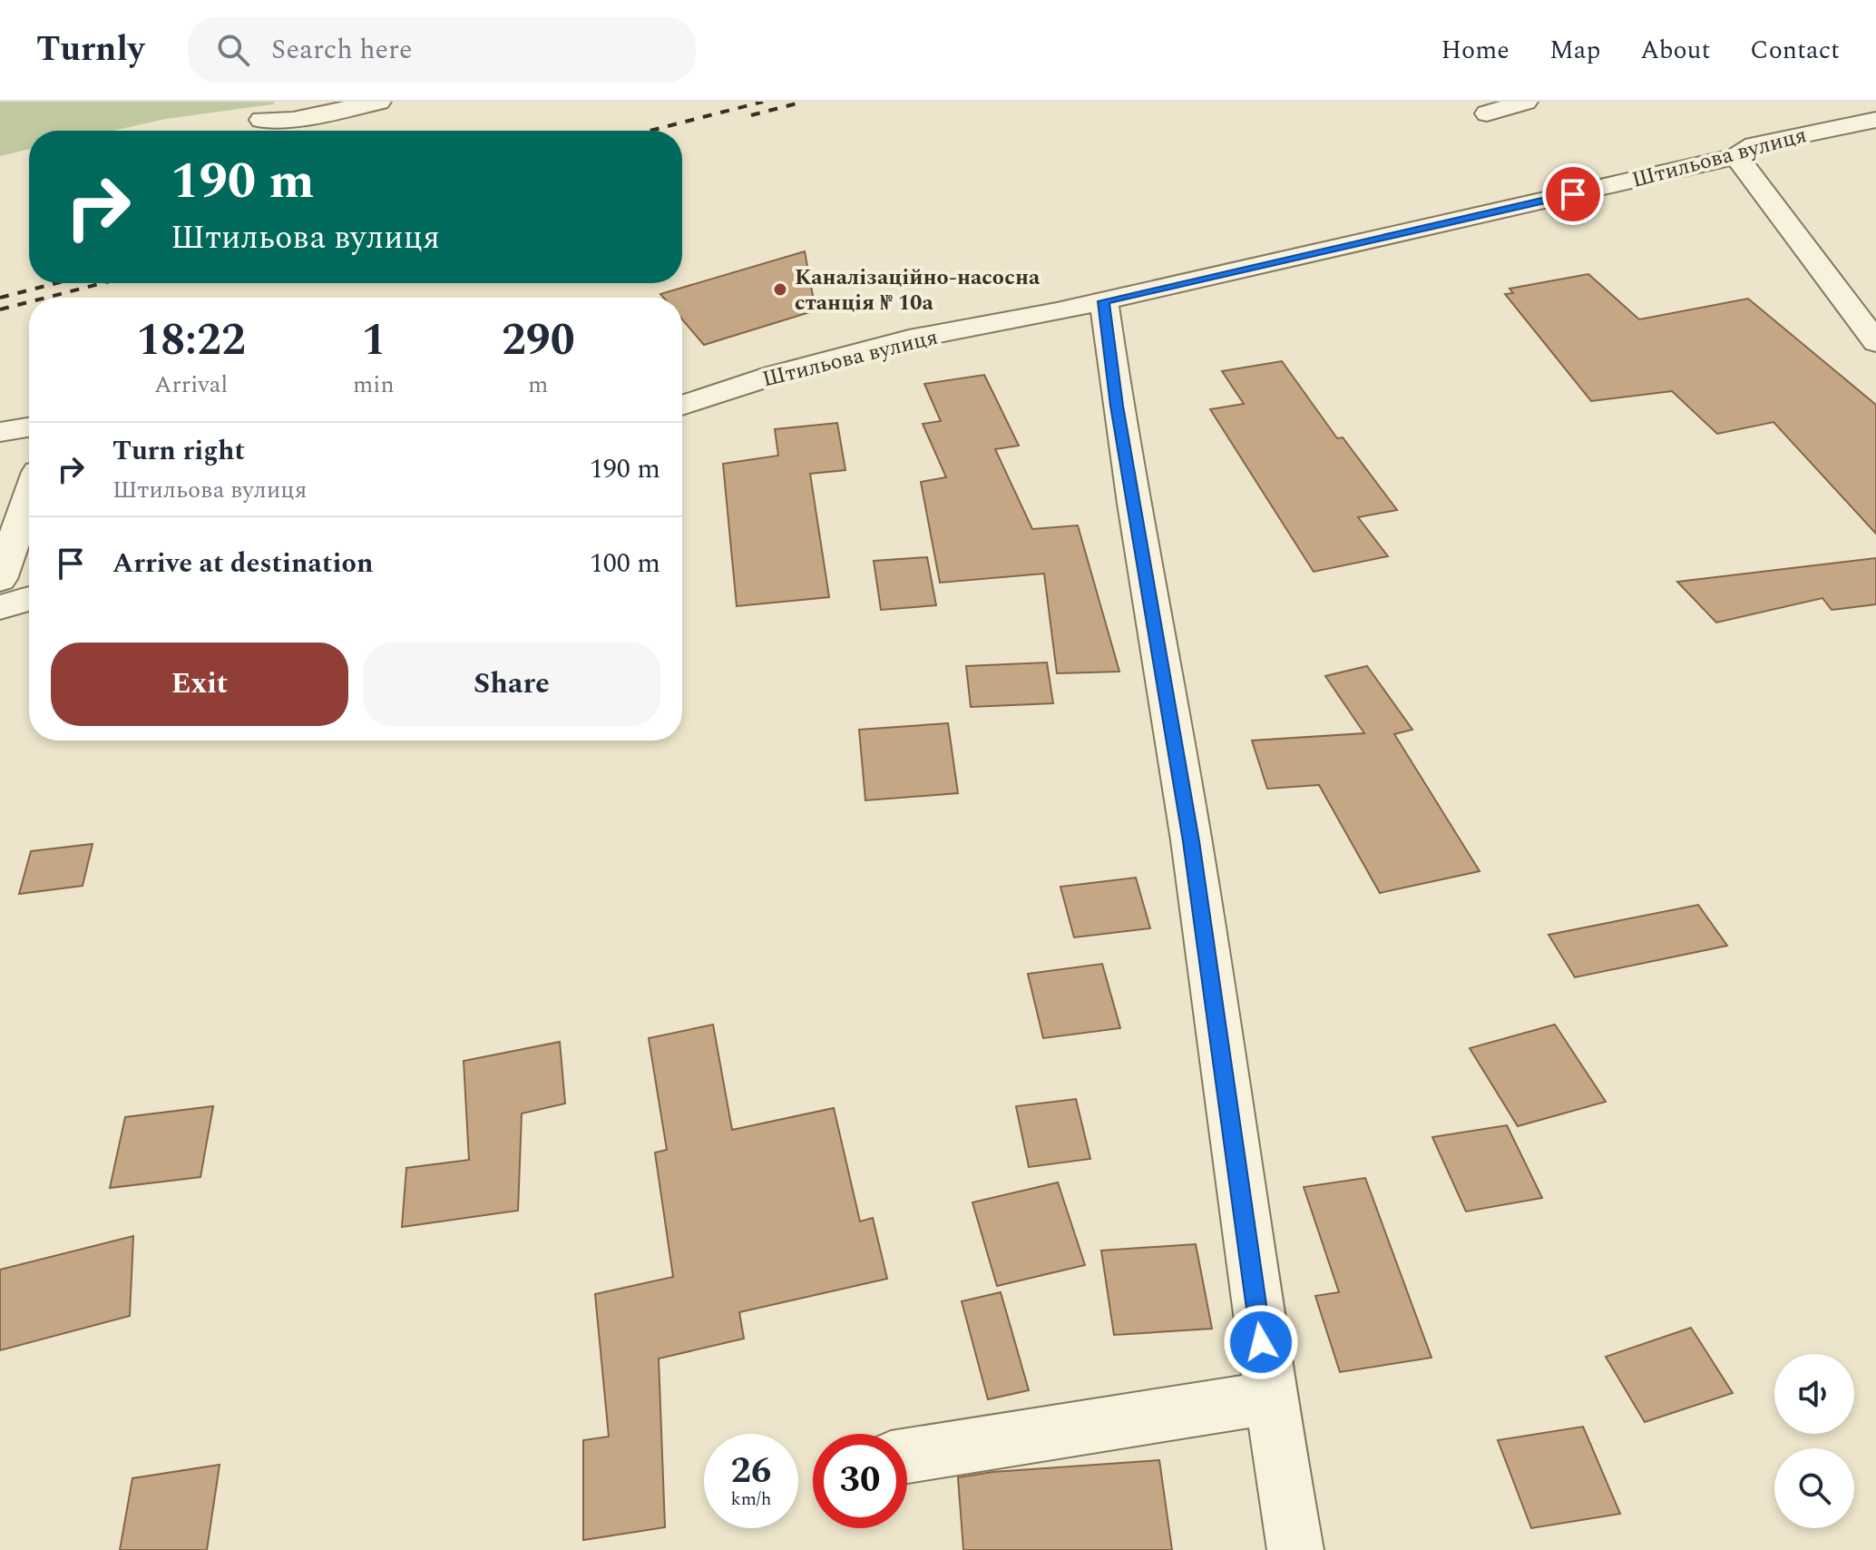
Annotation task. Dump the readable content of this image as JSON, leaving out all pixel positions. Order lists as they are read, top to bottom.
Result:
{
  "streets": {
    "street": ["Штильова вулиця"]
  },
  "places": ["Каналізаційно-насосна станція № 10а"],
  "page": {
    "header": "Turnly",
    "search": "Search here",
    "nav": [
      "Home",
      "Map",
      "About",
      "Contact"
    ],
    "turn": ["190 m", "Штильова вулиця"],
    "eta": [
      "18:22",
      "Arrival",
      "1",
      "min",
      "290",
      "m"
    ],
    "list": [
      {
        "name": "Turn right",
        "note": "Штильова вулиця",
        "value": "190 m"
      },
      {
        "name": "Arrive at destination",
        "value": "100 m"
      }
    ],
    "buttons": ["Exit", "Share"],
    "speed": "26 km/h",
    "limit": "30"
  }
}
